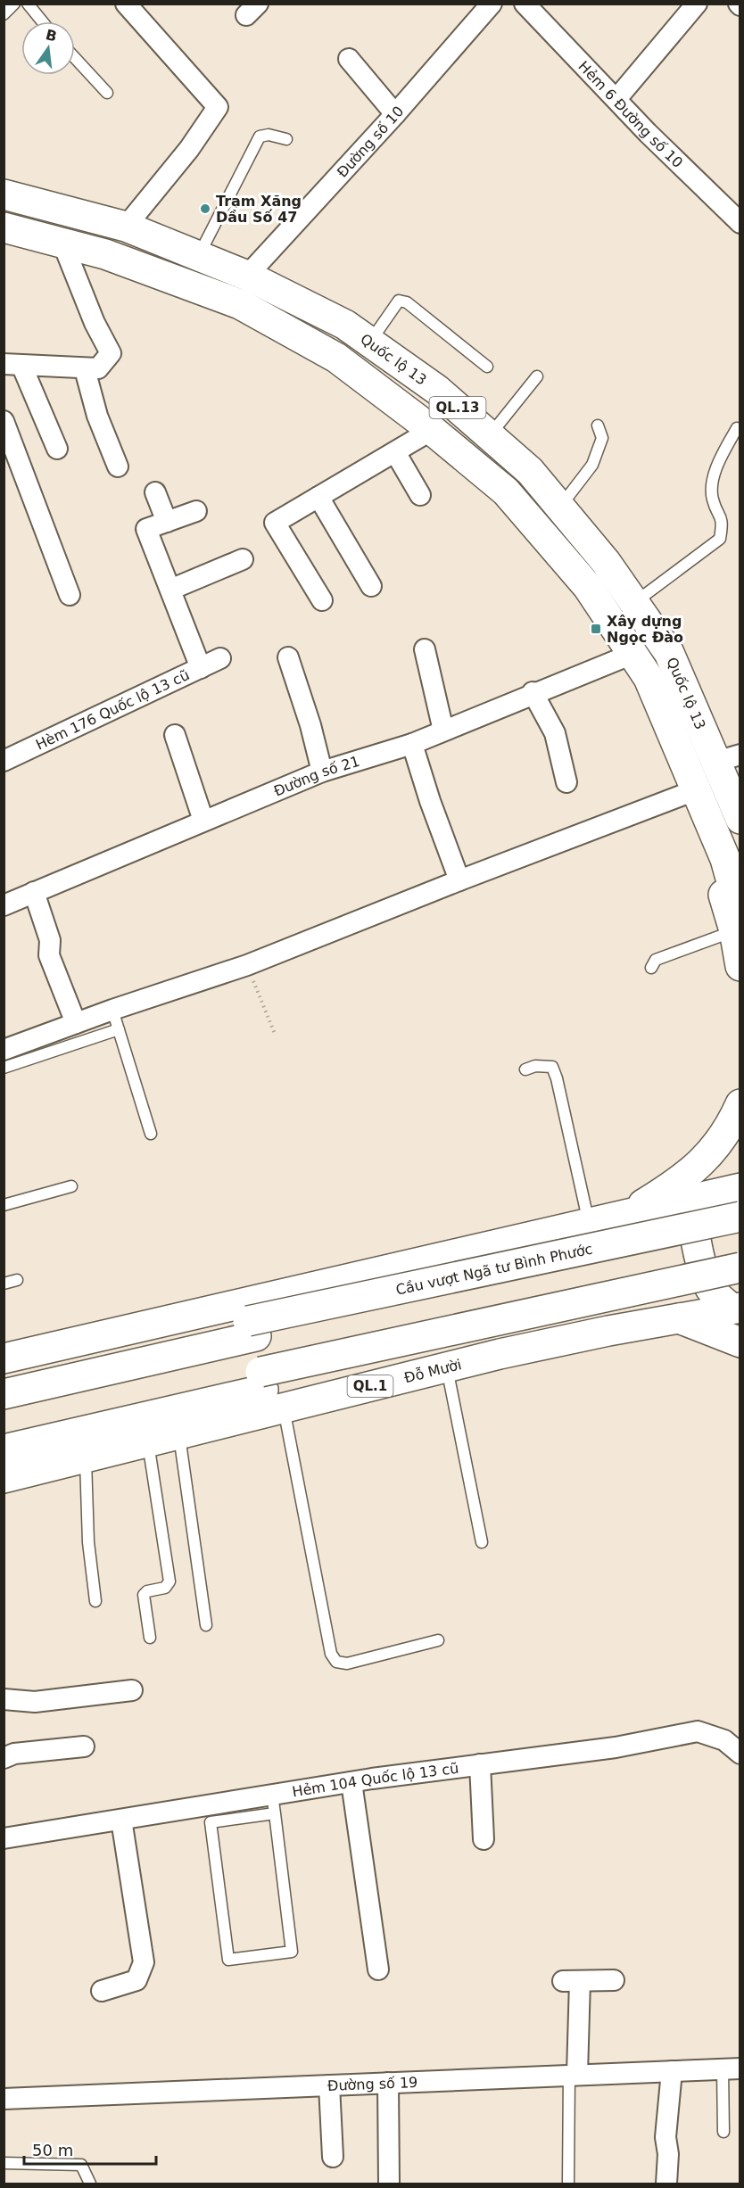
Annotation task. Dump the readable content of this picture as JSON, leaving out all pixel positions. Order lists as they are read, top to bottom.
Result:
{
  "streets": {
    "highway": [
      "Quốc lộ 13",
      "QL.13",
      "Cầu vượt Ngã tư Bình Phước",
      "Đỗ Mười",
      "QL.1"
    ],
    "street": [
      "Hẻm 6 Đường số 10",
      "Đường số 10",
      "Hèm 176 Quốc lộ 13 cũ",
      "Đường số 21",
      "Hẻm 104 Quốc lộ 13 cũ",
      "Đường số 19"
    ]
  },
  "crossings": [
    ["Đường số 10", "Quốc lộ 13"],
    ["Quốc lộ 13", "Đường số 21"],
    ["Đỗ Mười", "QL.1"]
  ],
  "places": {
    "other": ["Trạm Xăng Dầu Số 47"],
    "transit": ["Xây dựng Ngọc Đào"]
  },
  "scale_bar": "50 m",
  "north": "top"
}
